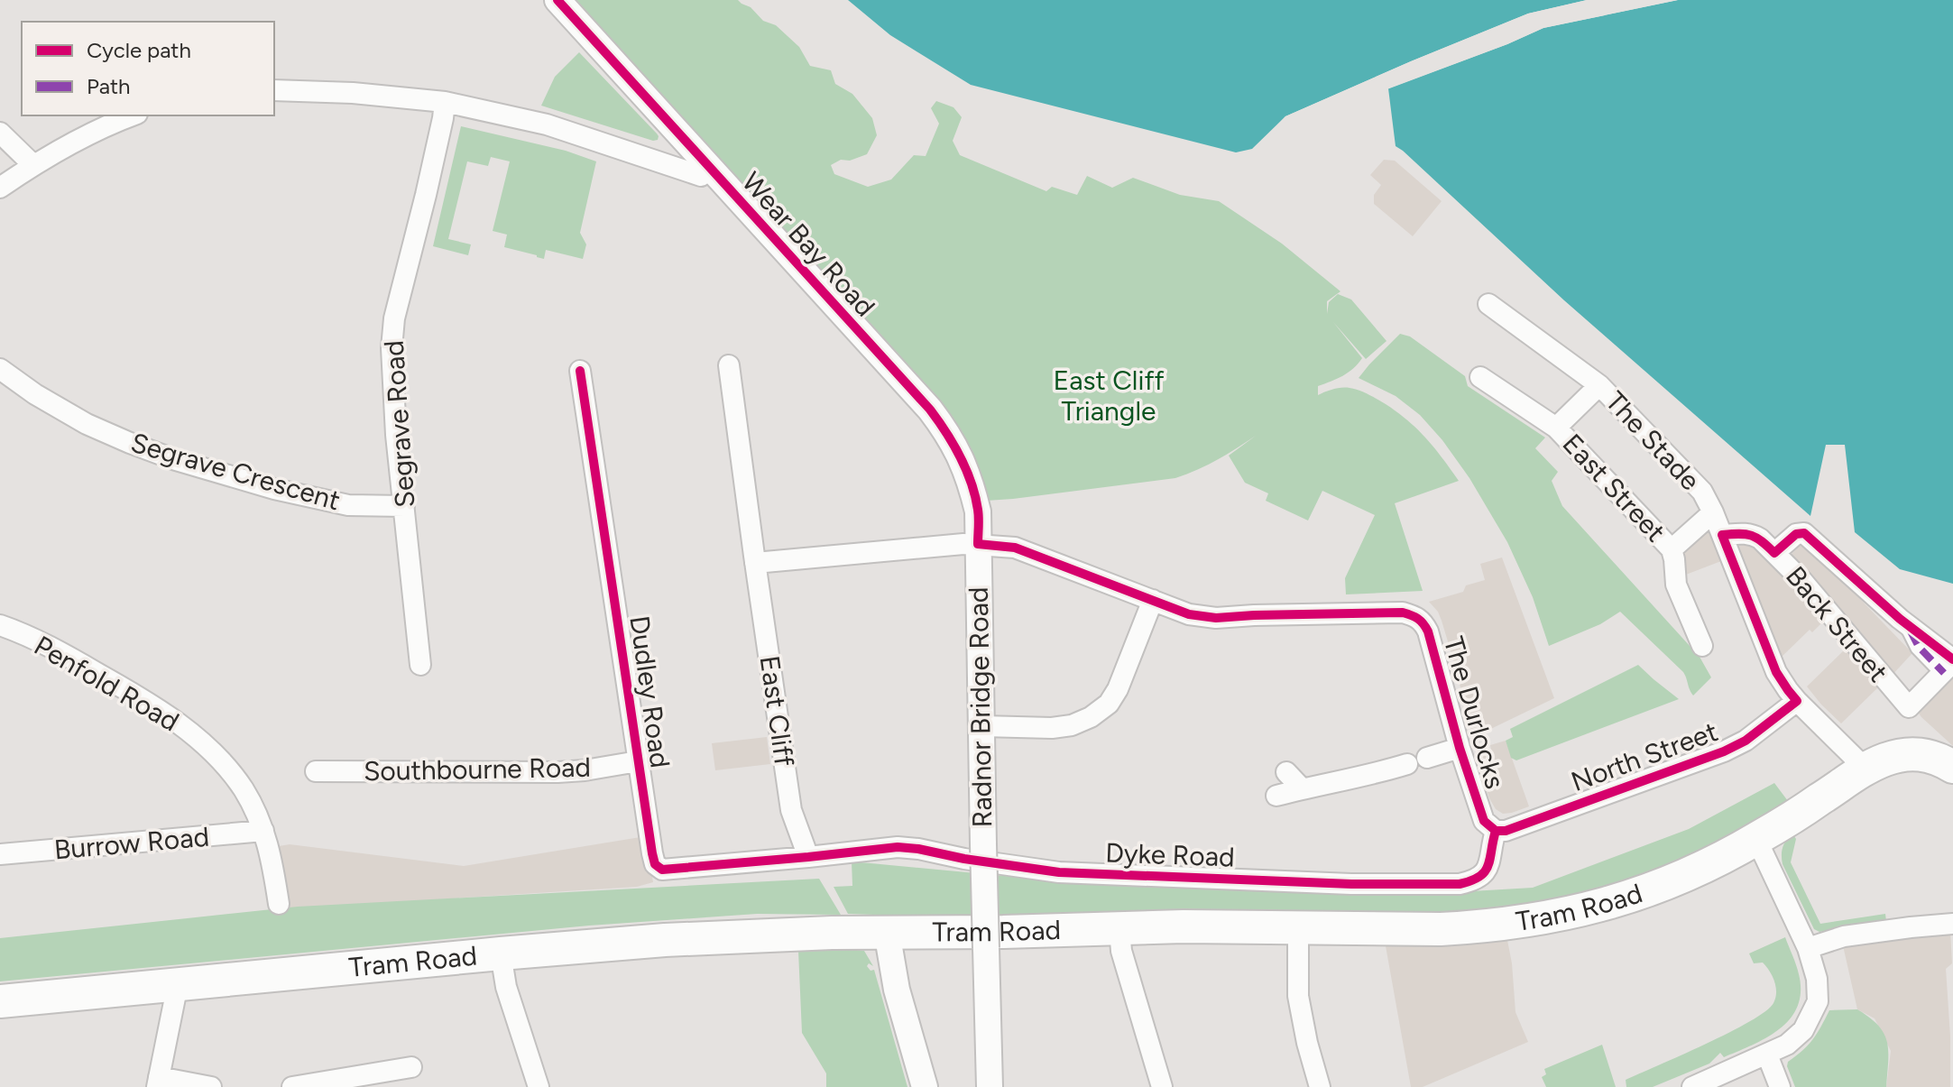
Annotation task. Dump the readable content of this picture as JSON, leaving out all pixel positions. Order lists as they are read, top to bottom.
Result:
{
  "streets": {
    "main road": ["Tram Road"],
    "street": [
      "Wear Bay Road",
      "Segrave Road",
      "The Stade",
      "Segrave Crescent",
      "East Street",
      "Back Street",
      "Penfold Road",
      "Dudley Road",
      "Radnor Bridge Road",
      "East Cliff",
      "The Durlocks",
      "North Street",
      "Southbourne Road",
      "Burrow Road",
      "Dyke Road"
    ]
  },
  "crossings": [
    ["Wear Bay Road", "Radnor Bridge Road"],
    ["Segrave Road", "Segrave Crescent"],
    ["The Stade", "East Street"],
    ["The Stade", "Back Street"],
    ["The Stade", "North Street"],
    ["The Stade", "Tram Road"],
    ["Penfold Road", "Burrow Road"],
    ["Dudley Road", "East Cliff"],
    ["Dudley Road", "Southbourne Road"],
    ["Dudley Road", "Dyke Road"],
    ["East Cliff", "Dyke Road"],
    ["The Durlocks", "North Street"],
    ["The Durlocks", "Dyke Road"],
    ["North Street", "Dyke Road"]
  ],
  "parks": ["East Cliff Triangle"],
  "legend": ["Cycle path", "Path"]
}
